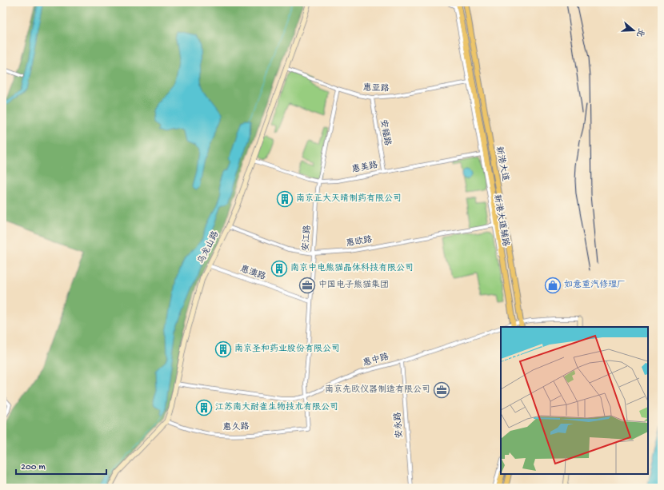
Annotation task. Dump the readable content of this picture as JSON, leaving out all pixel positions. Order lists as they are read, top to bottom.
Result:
{
  "streets": {
    "main road": ["新港大道"],
    "street": [
      "惠亚路",
      "安福路",
      "惠美路",
      "新港大道辅路",
      "安江路",
      "惠欧路",
      "乌龙山路",
      "惠澳路",
      "惠中路",
      "安永路",
      "惠久路"
    ]
  },
  "crossings": [
    ["惠亚路", "安福路"],
    ["惠亚路", "新港大道辅路"],
    ["惠亚路", "安江路"],
    ["惠亚路", "乌龙山路"],
    ["安福路", "惠美路"],
    ["新港大道", "新港大道辅路"],
    ["新港大道", "惠中路"],
    ["惠美路", "新港大道辅路"],
    ["惠美路", "安江路"],
    ["惠美路", "乌龙山路"],
    ["新港大道辅路", "惠欧路"],
    ["新港大道辅路", "惠中路"],
    ["安江路", "惠欧路"],
    ["安江路", "惠澳路"],
    ["安江路", "惠中路"],
    ["安江路", "惠久路"],
    ["惠欧路", "乌龙山路"],
    ["乌龙山路", "惠澳路"],
    ["乌龙山路", "惠中路"],
    ["乌龙山路", "惠久路"],
    ["惠中路", "安永路"]
  ],
  "places": {
    "building": [
      "南京正大天晴制药有限公司",
      "南京中电熊猫晶体科技有限公司",
      "南京圣和药业股份有限公司",
      "江苏南大耐雀生物技术有限公司"
    ],
    "office": ["中国电子熊猫集团", "南京先欧仪器制造有限公司"],
    "shop": ["如意重汽修理厂"]
  },
  "scale_bar": "200 m",
  "north": "right"
}
